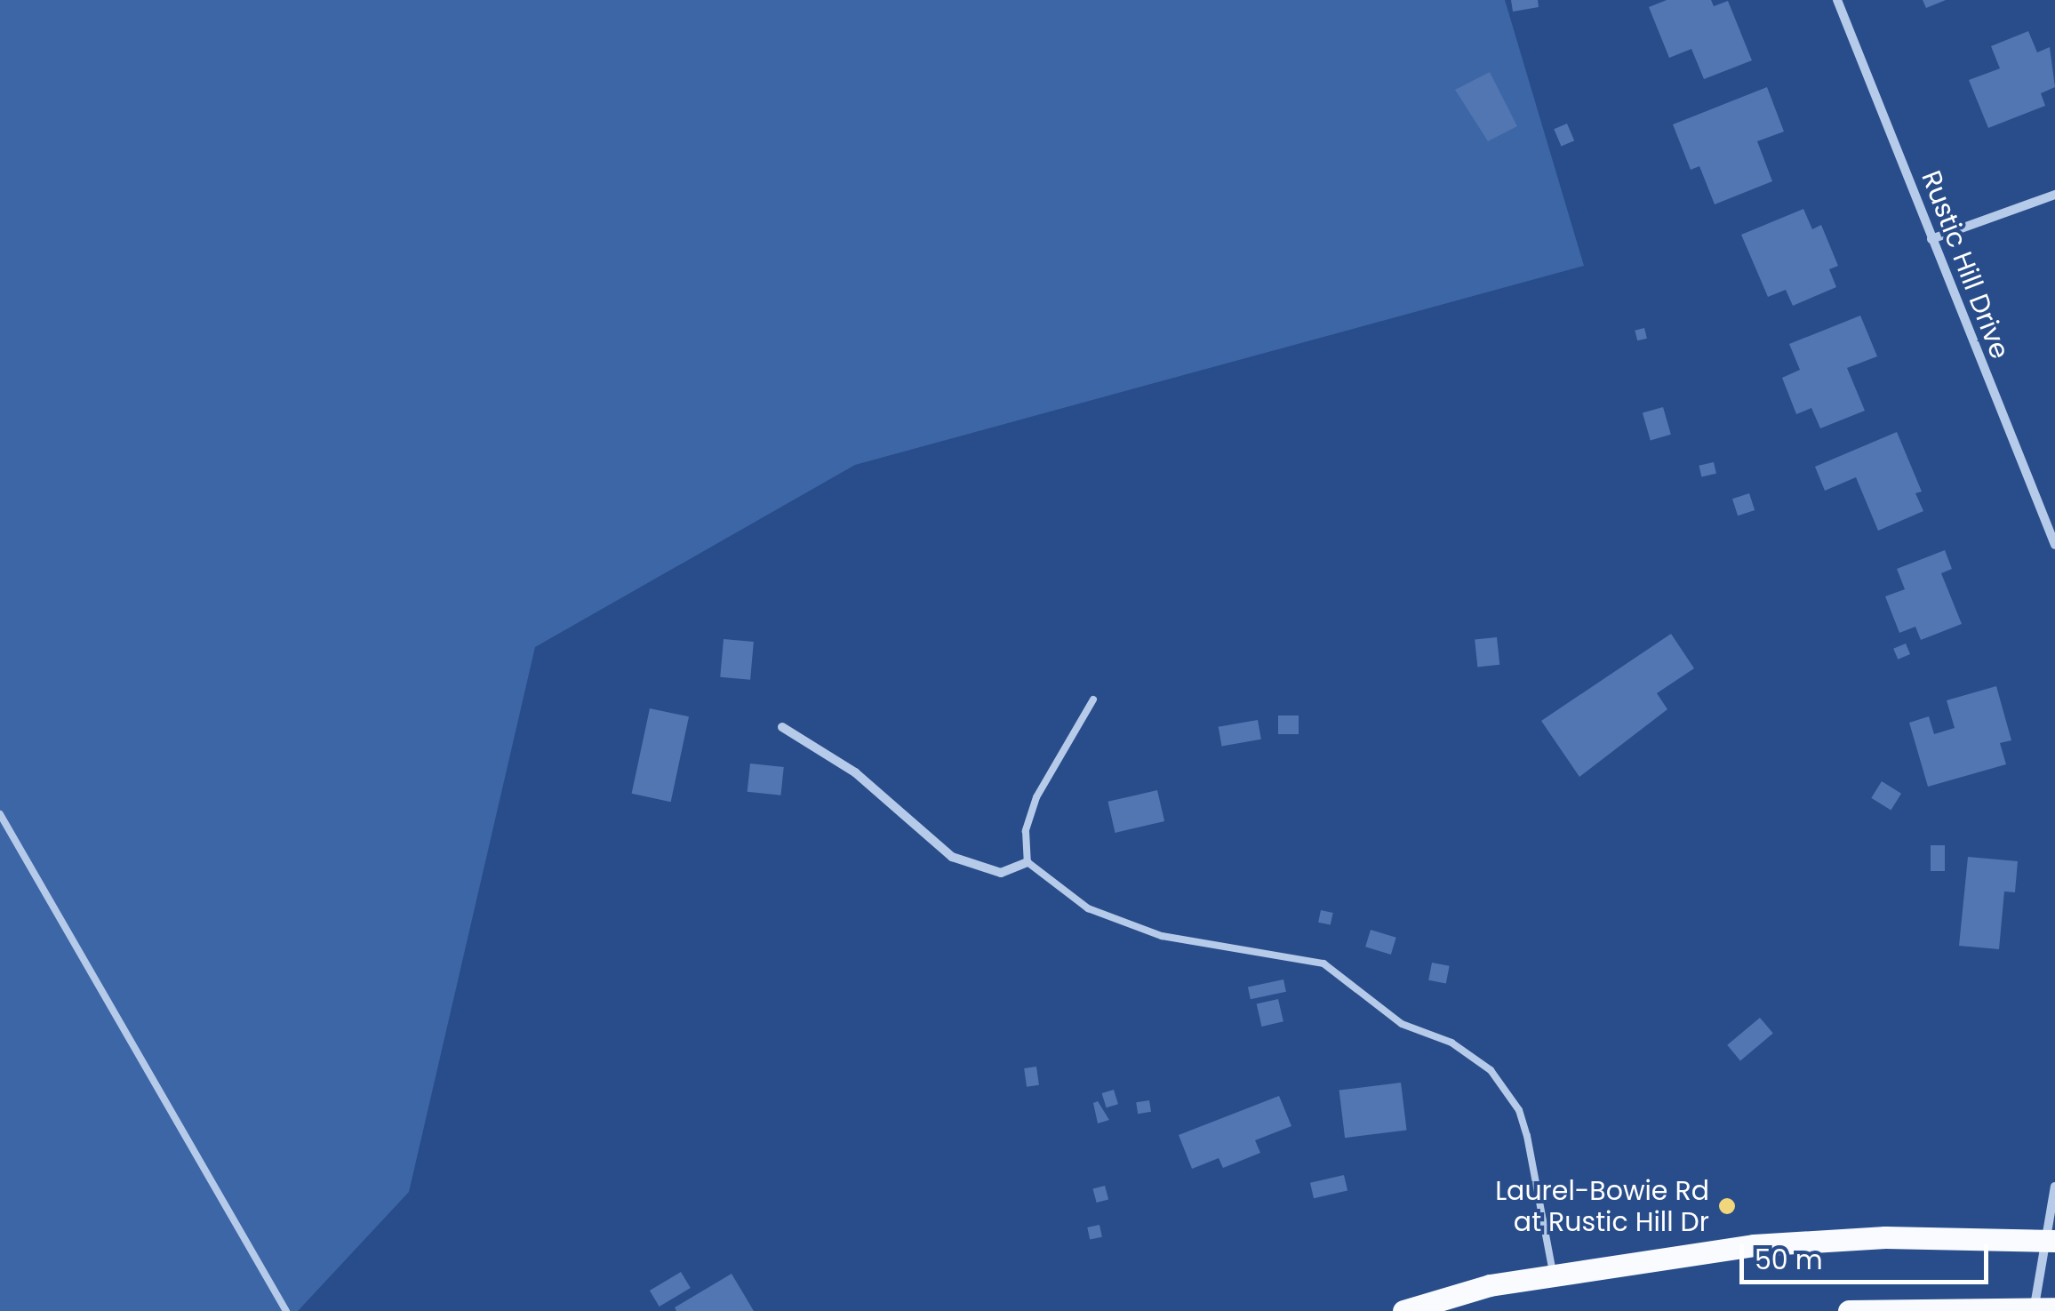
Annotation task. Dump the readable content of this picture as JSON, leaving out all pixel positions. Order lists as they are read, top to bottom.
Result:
{
  "streets": {
    "street": ["Rustic Hill Drive"]
  },
  "places": ["Laurel-Bowie Rd at Rustic Hill Dr"],
  "scale_bar": "50 m"
}
